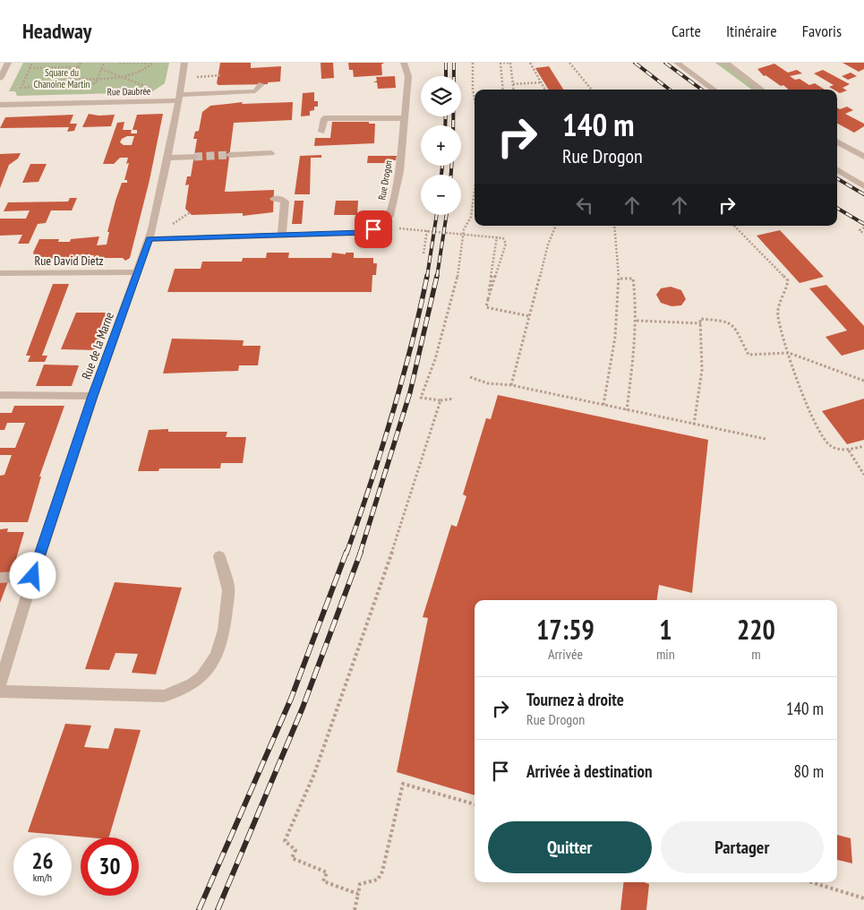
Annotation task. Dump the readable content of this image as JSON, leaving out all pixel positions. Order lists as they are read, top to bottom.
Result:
{
  "streets": {
    "street": [
      "Rue Daubrée",
      "Rue Drogon",
      "Rue David Dietz",
      "Rue de la Marne"
    ]
  },
  "crossings": [
    ["Rue Daubrée", "Rue de la Marne"],
    ["Rue Drogon", "Rue de la Marne"],
    ["Rue David Dietz", "Rue de la Marne"]
  ],
  "parks": ["Square du Chanoine Martin"],
  "page": {
    "header": "Headway",
    "nav": ["Carte", "Itinéraire", "Favoris"],
    "map_buttons": ["+", "−"],
    "turn": ["140 m", "Rue Drogon"],
    "eta": [
      "17:59",
      "Arrivée",
      "1",
      "min",
      "220",
      "m"
    ],
    "list": [
      {
        "name": "Tournez à droite",
        "note": "Rue Drogon",
        "value": "140 m"
      },
      {
        "name": "Arrivée à destination",
        "value": "80 m"
      }
    ],
    "buttons": ["Quitter", "Partager"],
    "speed": "26 km/h",
    "limit": "30"
  }
}
